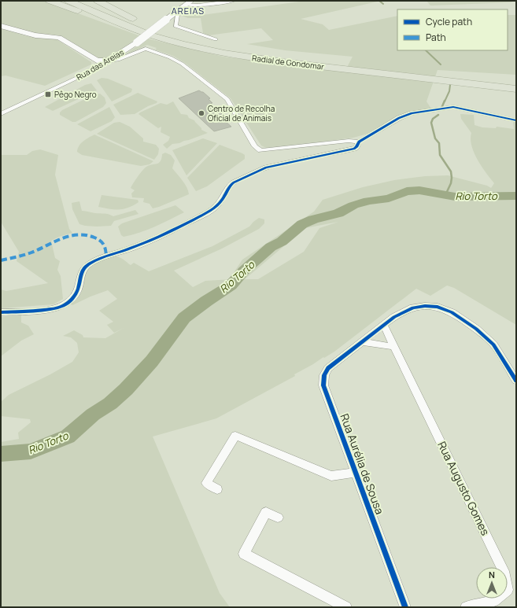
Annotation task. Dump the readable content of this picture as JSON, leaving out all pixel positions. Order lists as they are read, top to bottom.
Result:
{
  "streets": {
    "highway": ["Radial de Gondomar"],
    "street": ["Rua das Areias", "Rua Aurélia de Sousa", "Rua Augusto Gomes"]
  },
  "crossings": [
    ["Rua Aurélia de Sousa", "Rua Augusto Gomes"]
  ],
  "districts": ["AREIAS"],
  "water": ["Rio Torto"],
  "places": {
    "transit": ["Pêgo Negro"],
    "other": ["Centro de Recolha Oficial de Animais"]
  },
  "legend": ["Cycle path", "Path"],
  "north": "top"
}
